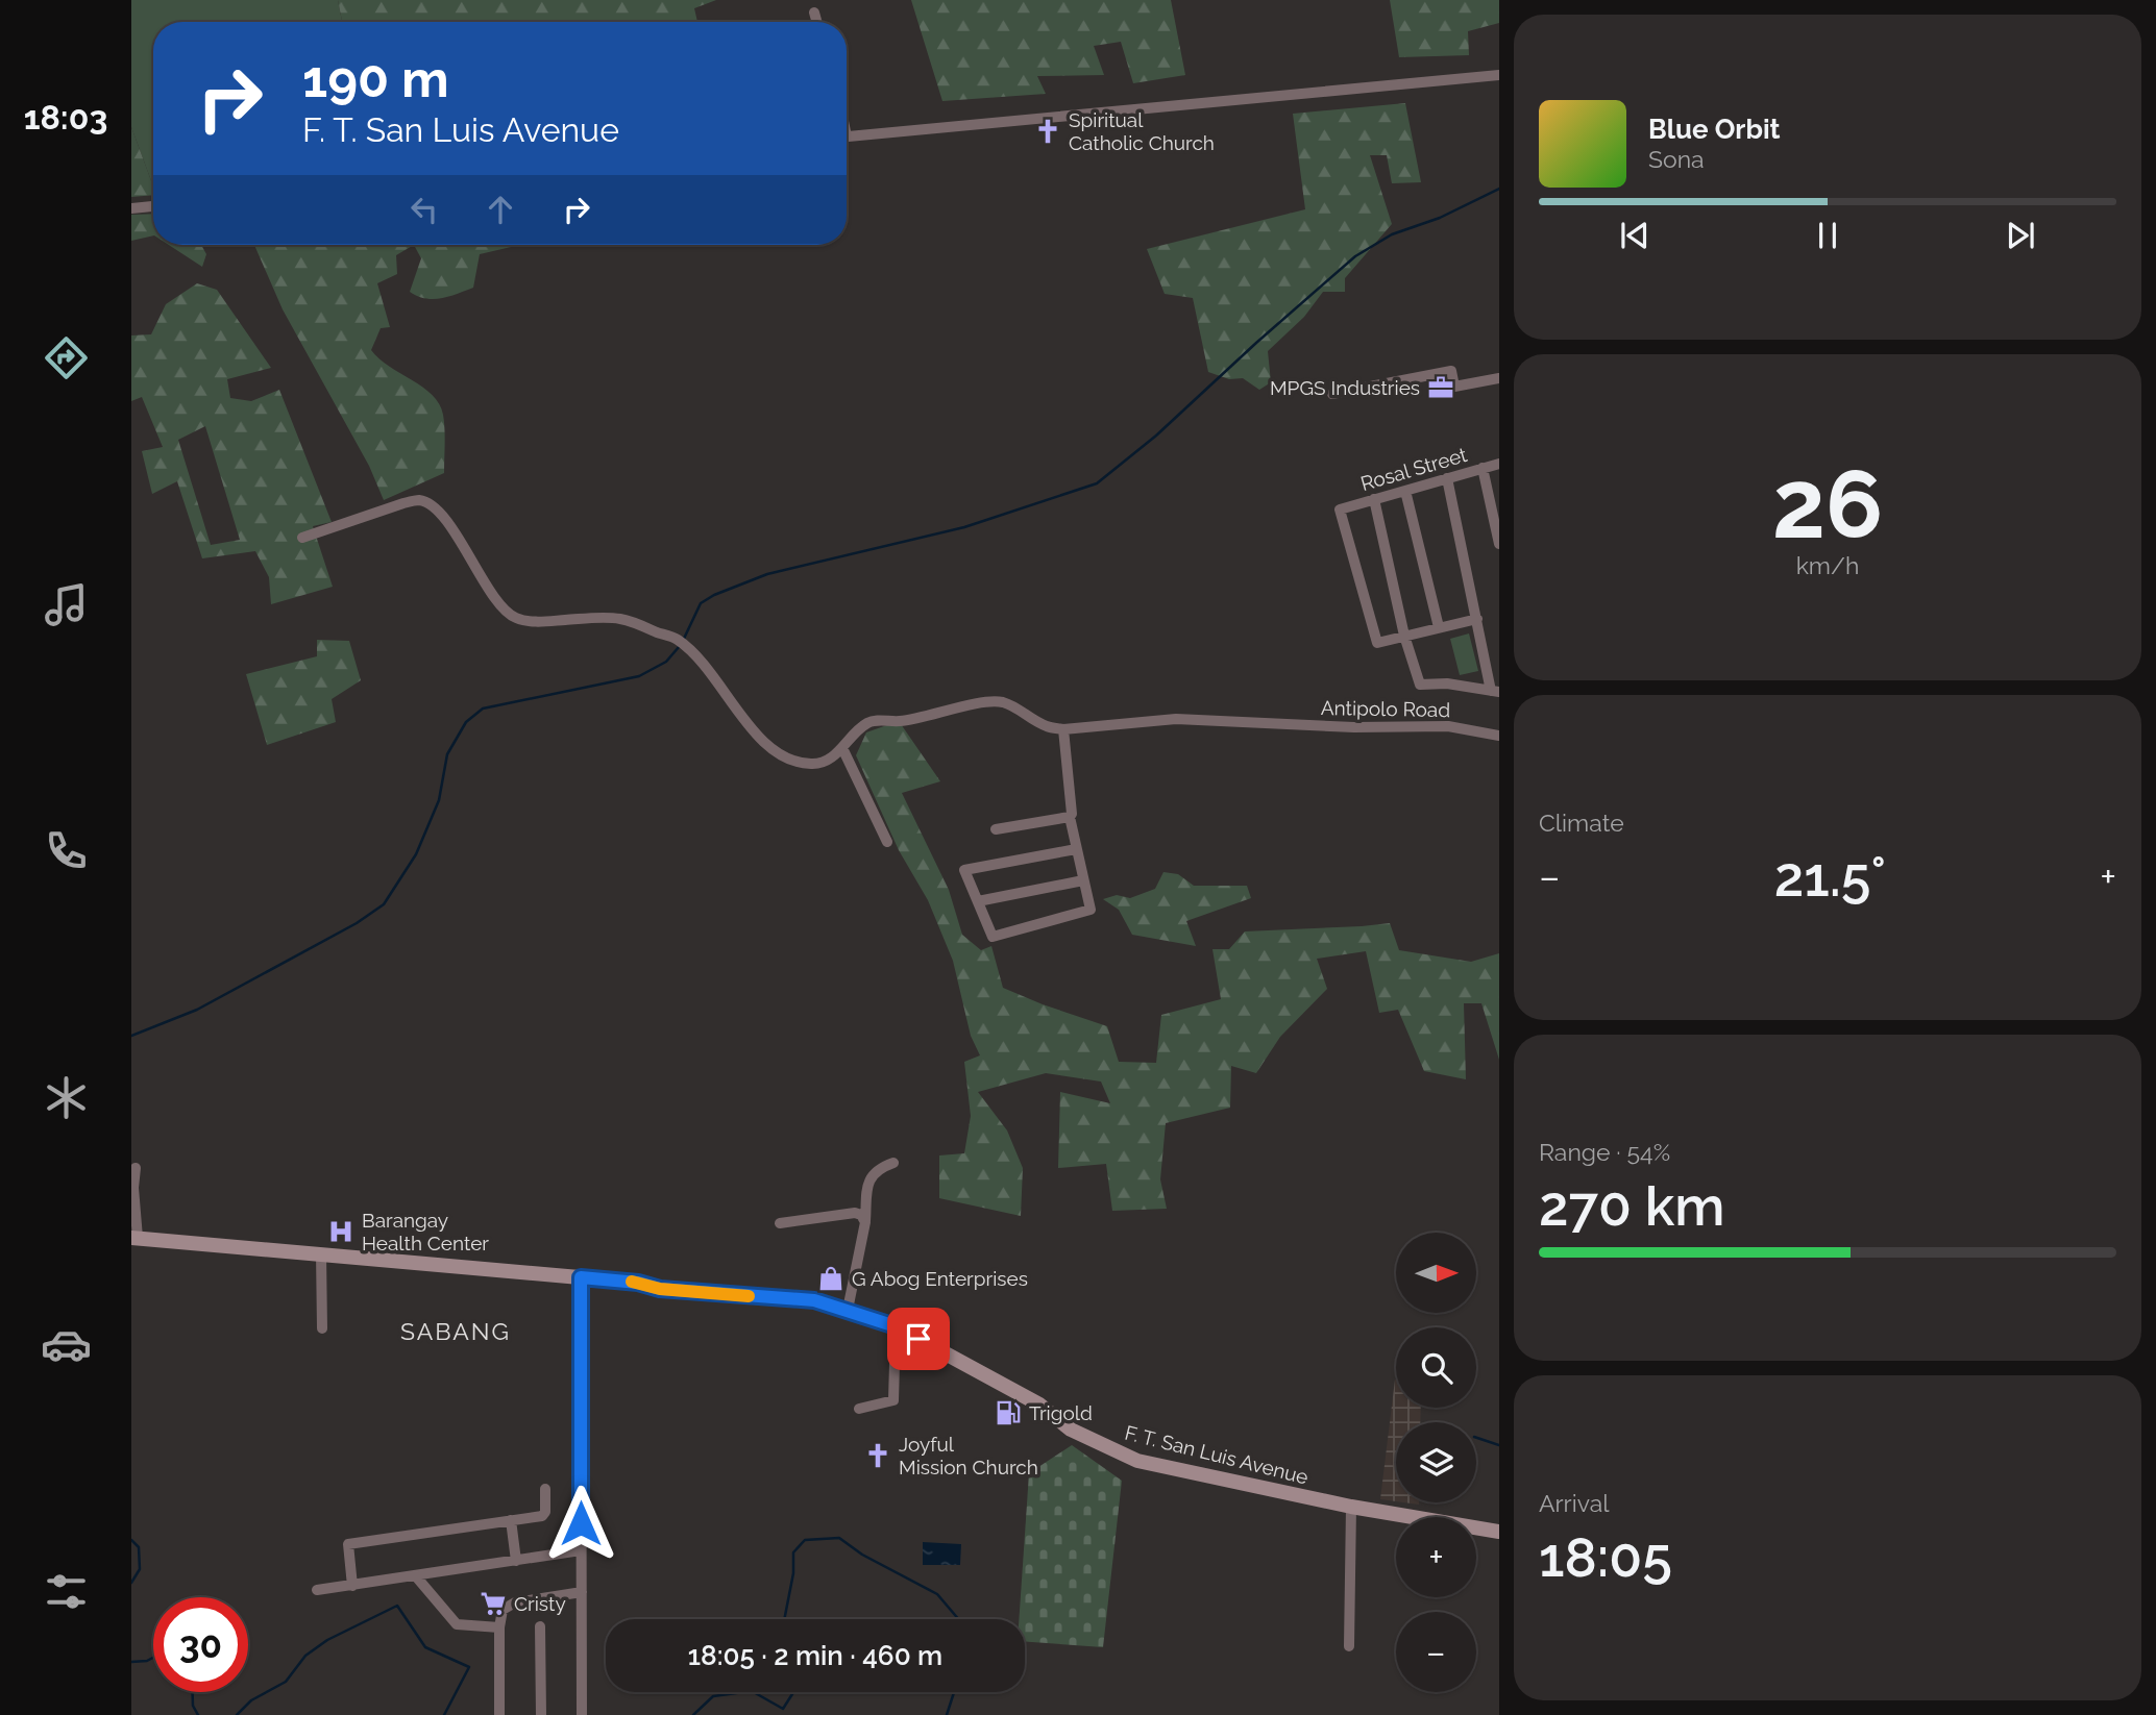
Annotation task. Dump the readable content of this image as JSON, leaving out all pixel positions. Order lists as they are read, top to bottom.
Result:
{
  "streets": {
    "main road": ["F. T. San Luis Avenue"],
    "street": ["Rosal Street", "Antipolo Road"]
  },
  "districts": ["SABANG"],
  "places": {
    "church": ["Spiritual Catholic Church", "Joyful Mission Church"],
    "office": ["MPGS Industries"],
    "hospital": ["Barangay Health Center"],
    "shop": ["G Abog Enterprises"],
    "fuel station": ["Trigold"],
    "supermarket": ["Cristy"]
  },
  "north": "right",
  "page": {
    "tabs": "18:03",
    "turn": ["190 m", "F. T. San Luis Avenue"],
    "song": ["Blue Orbit", "Sona"],
    "tile": [
      ["26", "km/h"],
      "Climate",
      ["Range · 54%", "270 km"],
      ["Arrival", "18:05"]
    ],
    "heat": ["−", "21.5°", "+"],
    "map_buttons": ["+", "−"],
    "limit": "30",
    "trip": "18:05 · 2 min · 460 m"
  }
}
